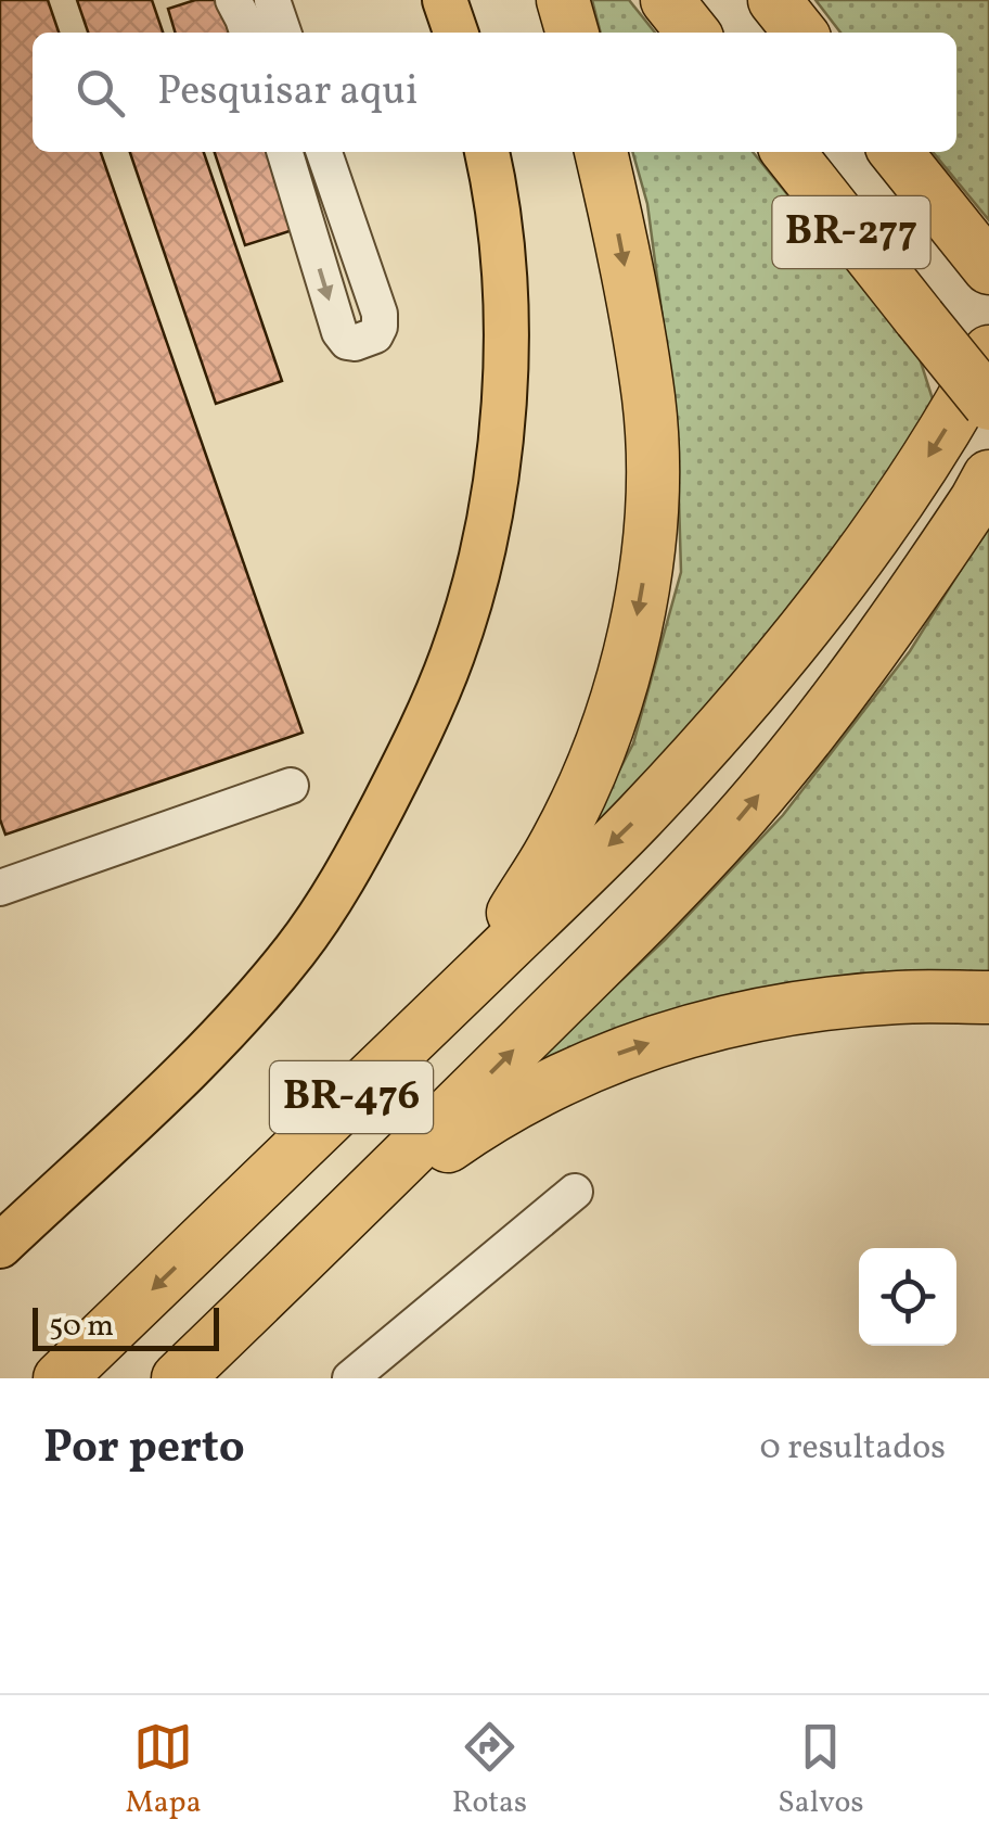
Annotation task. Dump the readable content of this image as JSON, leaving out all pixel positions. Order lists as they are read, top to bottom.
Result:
{
  "streets": {
    "highway": ["BR-277", "BR-476"]
  },
  "scale_bar": "50 m",
  "page": {
    "search": "Pesquisar aqui",
    "scale": "50 m",
    "heading": ["Por perto", "0 resultados"],
    "nav": ["Mapa", "Rotas", "Salvos"]
  }
}
